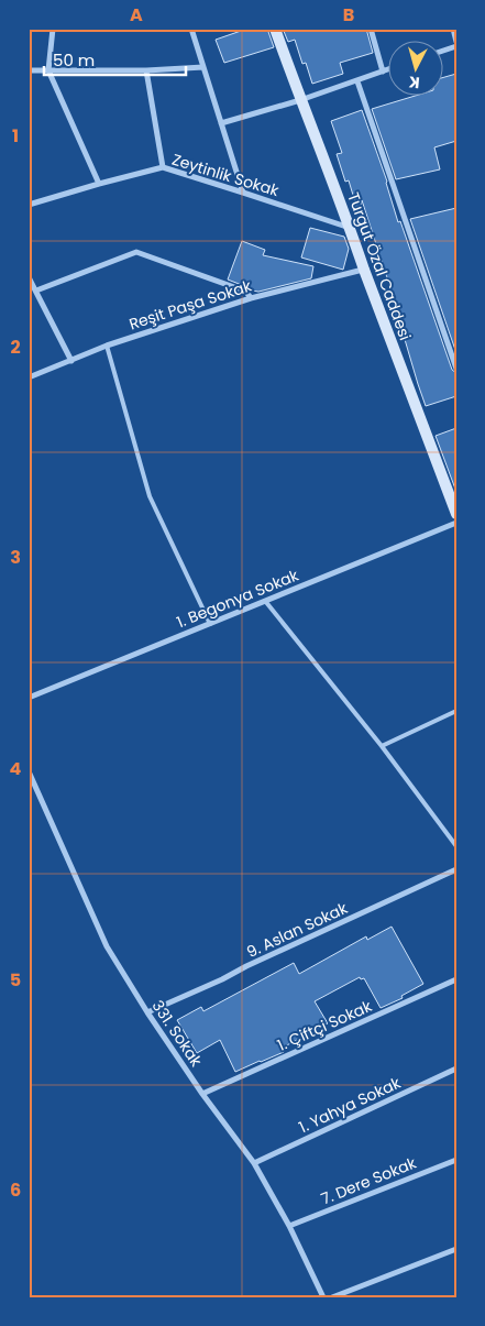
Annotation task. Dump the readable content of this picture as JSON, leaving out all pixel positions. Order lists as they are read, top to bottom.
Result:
{
  "streets": {
    "street": [
      "Zeytinlik Sokak",
      "Turgut Özal Caddesi",
      "Reşit Paşa Sokak",
      "1. Begonya Sokak",
      "9. Aslan Sokak",
      "1. Çiftçi Sokak",
      "331. Sokak",
      "1. Yahya Sokak",
      "7. Dere Sokak"
    ]
  },
  "crossings": [
    ["Zeytinlik Sokak", "Turgut Özal Caddesi"],
    ["Turgut Özal Caddesi", "Reşit Paşa Sokak"],
    ["9. Aslan Sokak", "331. Sokak"],
    ["1. Çiftçi Sokak", "331. Sokak"],
    ["331. Sokak", "1. Yahya Sokak"],
    ["331. Sokak", "7. Dere Sokak"]
  ],
  "scale_bar": "50 m",
  "north": "bottom",
  "grid": {
    "columns": ["A", "B"],
    "rows": [
      "1",
      "2",
      "3",
      "4",
      "5",
      "6"
    ]
  }
}
